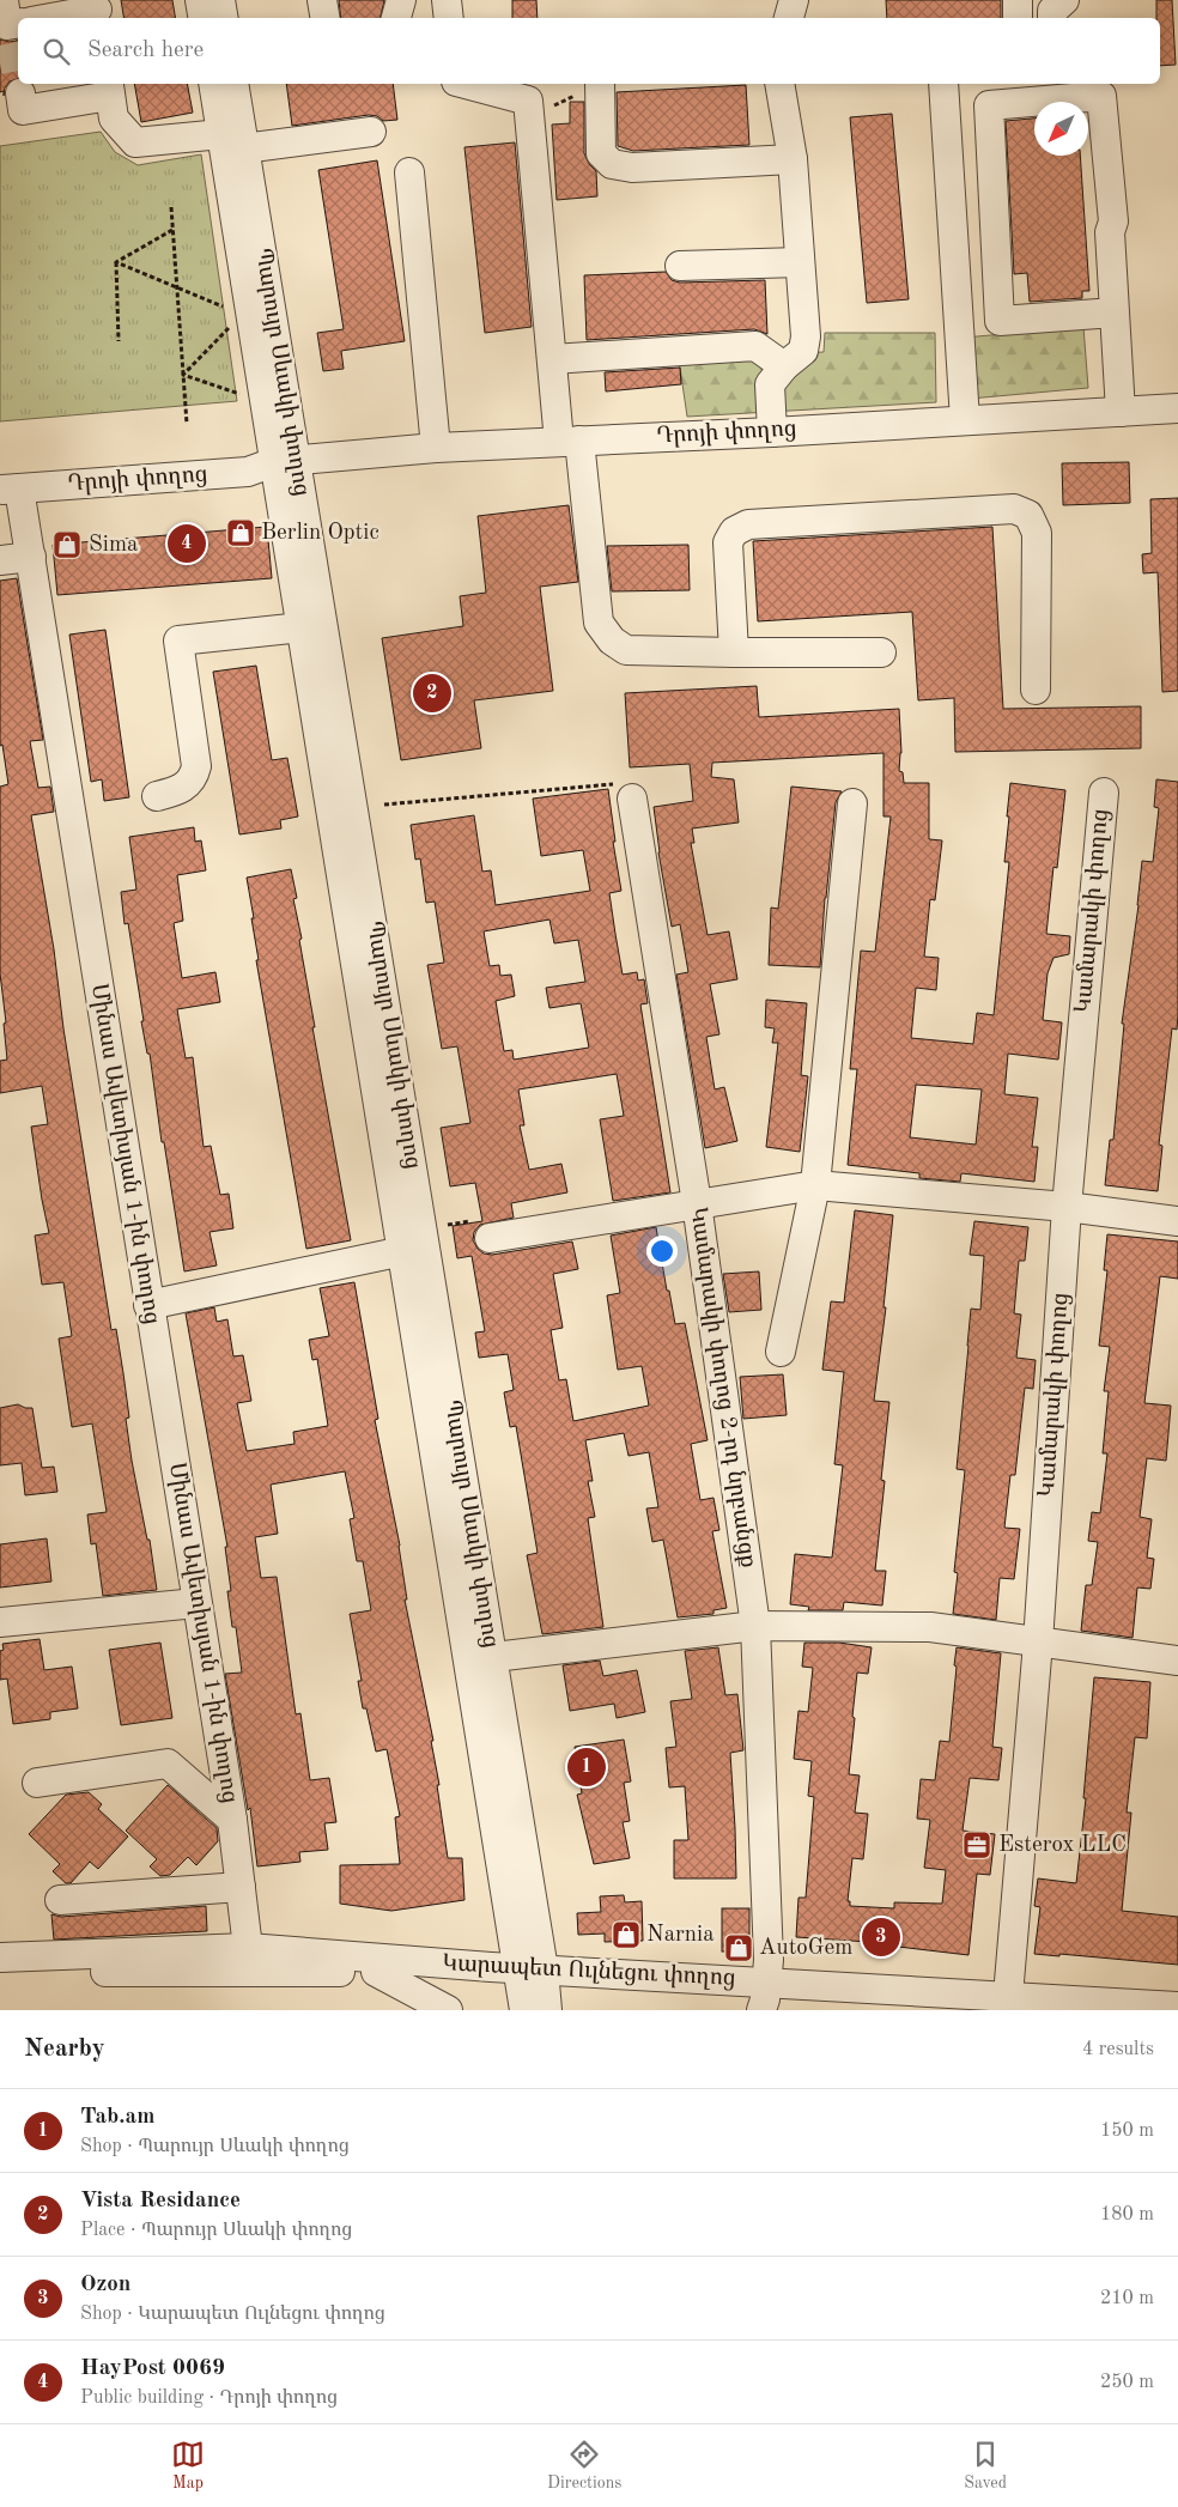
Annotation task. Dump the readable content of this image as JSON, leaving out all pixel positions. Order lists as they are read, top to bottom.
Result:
{
  "streets": {
    "street": [
      "Պարույր Սևակի փողոց",
      "Դրոյի փողոց",
      "Կամարակի փողոց",
      "Մինաս Ավետիսյան 1-ին փողոց",
      "Կամարակի փողոց 2-րդ նրբանցք",
      "Կարապետ Ուլնեցու փողոց"
    ]
  },
  "crossings": [
    ["Պարույր Սևակի փողոց", "Դրոյի փողոց"],
    ["Պարույր Սևակի փողոց", "Կարապետ Ուլնեցու փողոց"],
    ["Դրոյի փողոց", "Մինաս Ավետիսյան 1-ին փողոց"],
    ["Կամարակի փողոց", "Կարապետ Ուլնեցու փողոց"],
    ["Մինաս Ավետիսյան 1-ին փողոց", "Կարապետ Ուլնեցու փողոց"],
    ["Կամարակի փողոց 2-րդ նրբանցք", "Կարապետ Ուլնեցու փողոց"]
  ],
  "places": {
    "shop": [
      "Berlin Optic",
      "Sima",
      "Narnia",
      "AutoGem"
    ],
    "office": ["Esterox LLC"]
  },
  "north": "bottom left",
  "page": {
    "search": "Search here",
    "pins": [
      "4",
      "2",
      "1",
      "3"
    ],
    "heading": ["Nearby", "4 results"],
    "list": [
      {
        "mark": "1",
        "name": "Tab.am",
        "note": "Shop · Պարույր Սևակի փողոց",
        "value": "150 m"
      },
      {
        "mark": "2",
        "name": "Vista Residance",
        "note": "Place · Պարույր Սևակի փողոց",
        "value": "180 m"
      },
      {
        "mark": "3",
        "name": "Ozon",
        "note": "Shop · Կարապետ Ուլնեցու փողոց",
        "value": "210 m"
      },
      {
        "mark": "4",
        "name": "HayPost 0069",
        "note": "Public building · Դրոյի փողոց",
        "value": "250 m"
      }
    ],
    "nav": ["Map", "Directions", "Saved"]
  }
}
